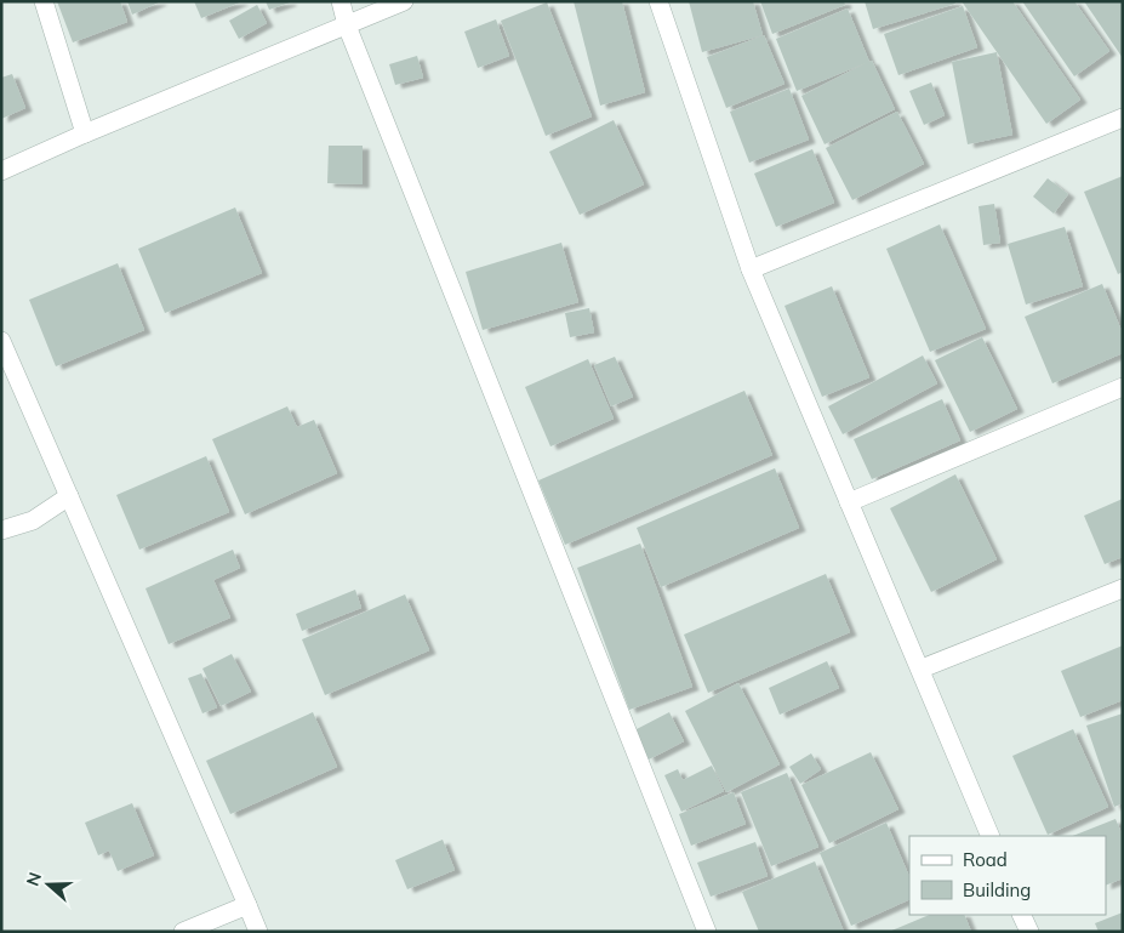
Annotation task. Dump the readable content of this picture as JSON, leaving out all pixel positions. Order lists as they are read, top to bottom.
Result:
{
  "legend": ["Road", "Building"],
  "north": "left"
}
